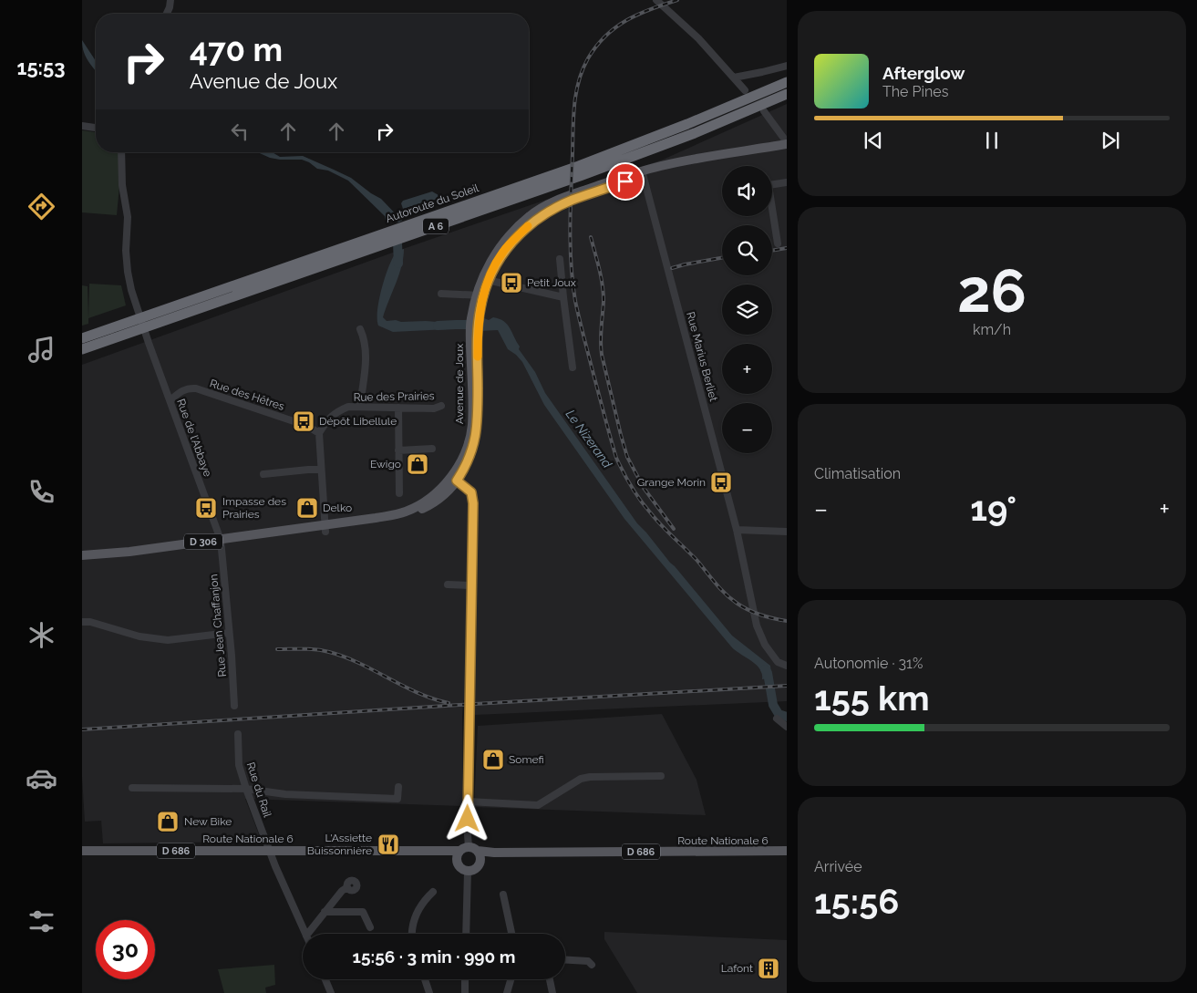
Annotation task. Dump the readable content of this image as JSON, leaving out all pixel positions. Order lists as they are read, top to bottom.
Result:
{
  "streets": {
    "highway": ["Autoroute du Soleil", "A 6"],
    "main road": [
      "Avenue de Joux",
      "D 306",
      "Route Nationale 6",
      "D 686"
    ],
    "street": [
      "Rue Marius Berliet",
      "Rue des Hêtres",
      "Rue des Prairies",
      "Rue de l'Abbaye",
      "Rue Jean Chaffanjon",
      "Rue du Rail"
    ]
  },
  "crossings": [
    ["Rue Marius Berliet", "Avenue de Joux"],
    ["Avenue de Joux", "Rue de l'Abbaye"],
    ["Avenue de Joux", "Rue Jean Chaffanjon"],
    ["Rue des Hêtres", "Rue des Prairies"],
    ["Rue des Hêtres", "Rue de l'Abbaye"],
    ["Rue de l'Abbaye", "Rue Jean Chaffanjon"],
    ["Rue du Rail", "Route Nationale 6"]
  ],
  "water": ["Le Nizerand"],
  "places": {
    "bus stop": [
      "Petit Joux",
      "Dépôt Libellule",
      "Grange Morin",
      "Impasse des Prairies"
    ],
    "shop": [
      "Ewigo",
      "Delko",
      "Somefi",
      "New Bike"
    ],
    "restaurant": ["L'Assiette Buissonnière"],
    "building": ["Lafont"]
  },
  "page": {
    "tabs": "15:53",
    "turn": ["470 m", "Avenue de Joux"],
    "song": ["Afterglow", "The Pines"],
    "map_buttons": ["+", "−"],
    "tile": [
      ["26", "km/h"],
      "Climatisation",
      ["Autonomie · 31%", "155 km"],
      ["Arrivée", "15:56"]
    ],
    "heat": ["−", "19°", "+"],
    "limit": "30",
    "trip": "15:56 · 3 min · 990 m"
  }
}
